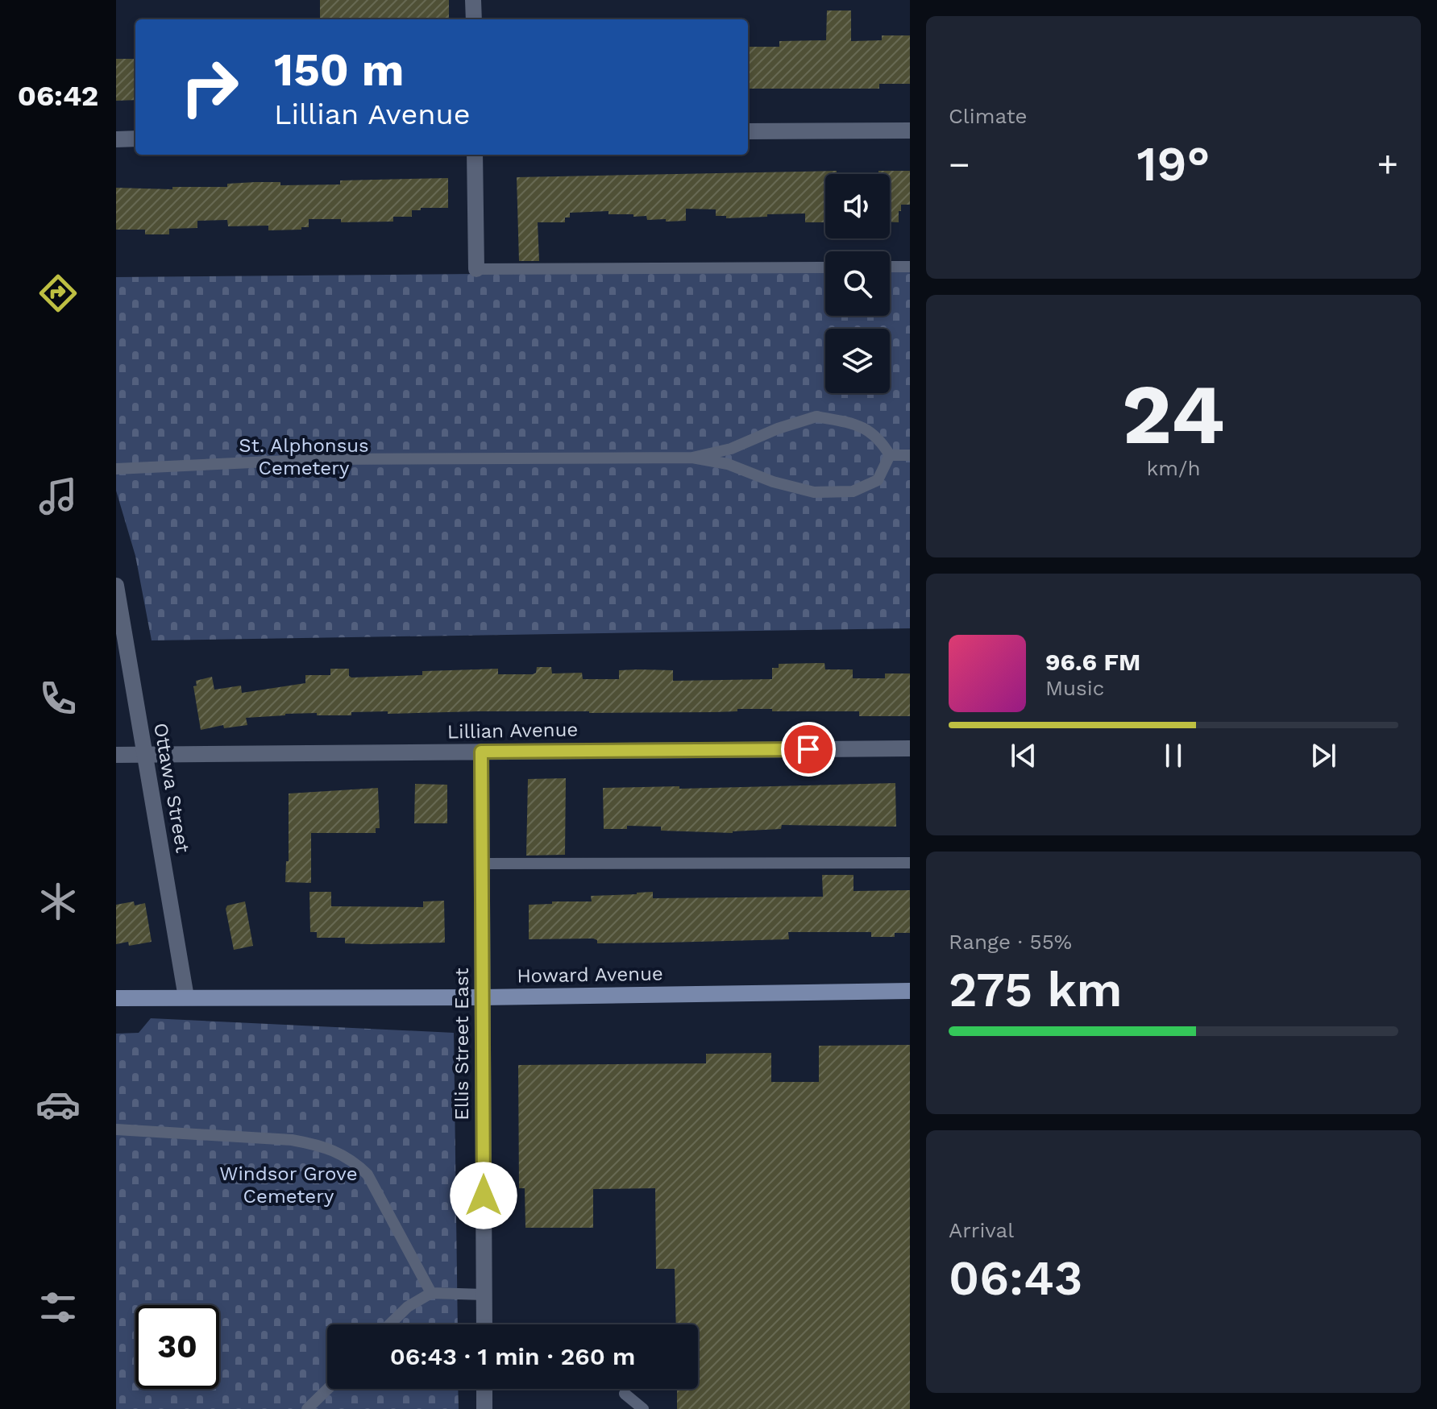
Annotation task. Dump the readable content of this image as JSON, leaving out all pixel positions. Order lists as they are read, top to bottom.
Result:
{
  "streets": {
    "main road": ["Howard Avenue"],
    "street": ["Lillian Avenue", "Ottawa Street", "Ellis Street East"]
  },
  "crossings": [
    ["Lillian Avenue", "Ottawa Street"],
    ["Lillian Avenue", "Ellis Street East"],
    ["Ottawa Street", "Howard Avenue"],
    ["Howard Avenue", "Ellis Street East"]
  ],
  "parks": ["St. Alphonsus Cemetery", "Windsor Grove Cemetery"],
  "page": {
    "tabs": "06:42",
    "tile": [
      "Climate",
      ["24", "km/h"],
      ["Range · 55%", "275 km"],
      ["Arrival", "06:43"]
    ],
    "turn": ["150 m", "Lillian Avenue"],
    "heat": ["−", "19°", "+"],
    "song": ["96.6 FM", "Music"],
    "limit": "30",
    "trip": "06:43 · 1 min · 260 m"
  }
}
